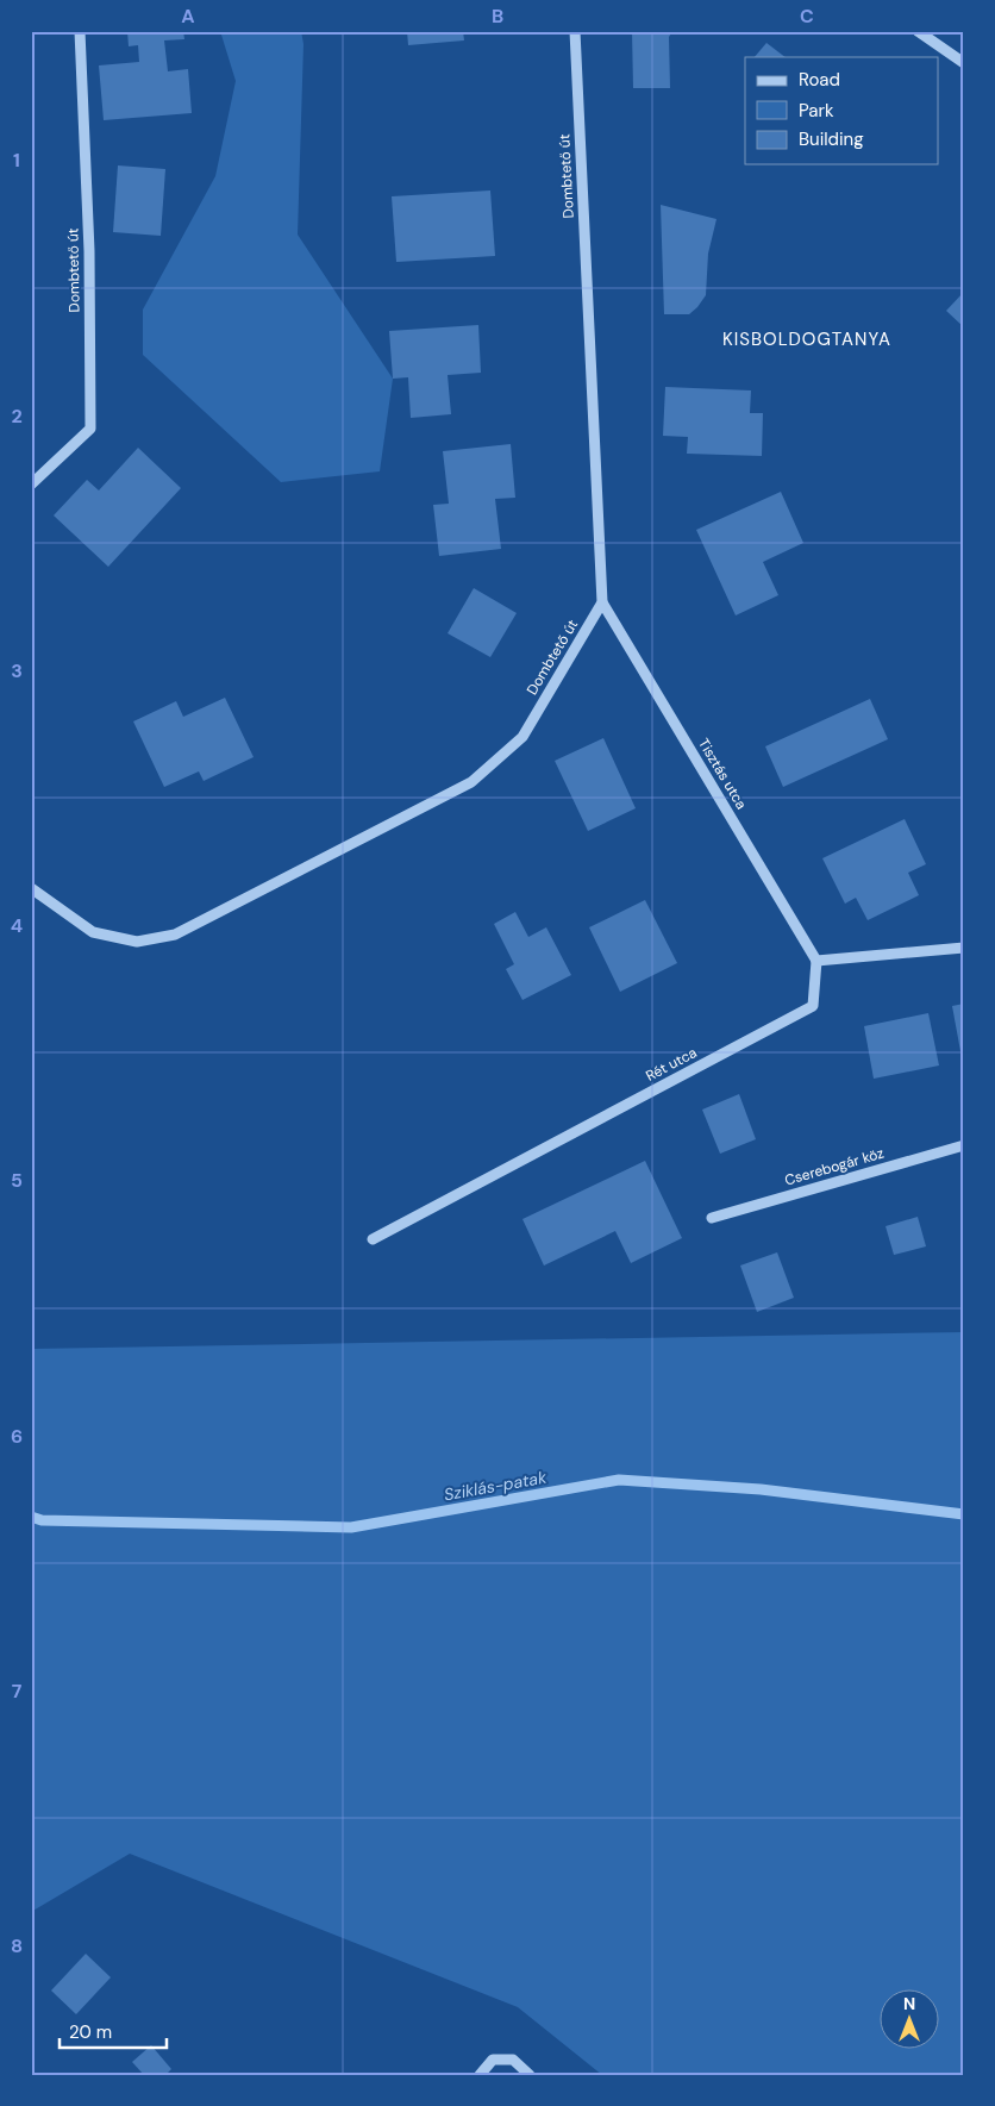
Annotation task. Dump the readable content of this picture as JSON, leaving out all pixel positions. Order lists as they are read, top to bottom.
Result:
{
  "streets": {
    "street": [
      "Dombtető út",
      "Tisztás utca",
      "Rét utca",
      "Cserebogár köz"
    ]
  },
  "crossings": [
    ["Dombtető út", "Tisztás utca"],
    ["Tisztás utca", "Rét utca"]
  ],
  "districts": ["KISBOLDOGTANYA"],
  "water": ["Sziklás-patak"],
  "legend": ["Road", "Park", "Building"],
  "scale_bar": "20 m",
  "north": "top",
  "grid": {
    "columns": ["A", "B", "C"],
    "rows": [
      "1",
      "2",
      "3",
      "4",
      "5",
      "6",
      "7",
      "8"
    ]
  }
}
